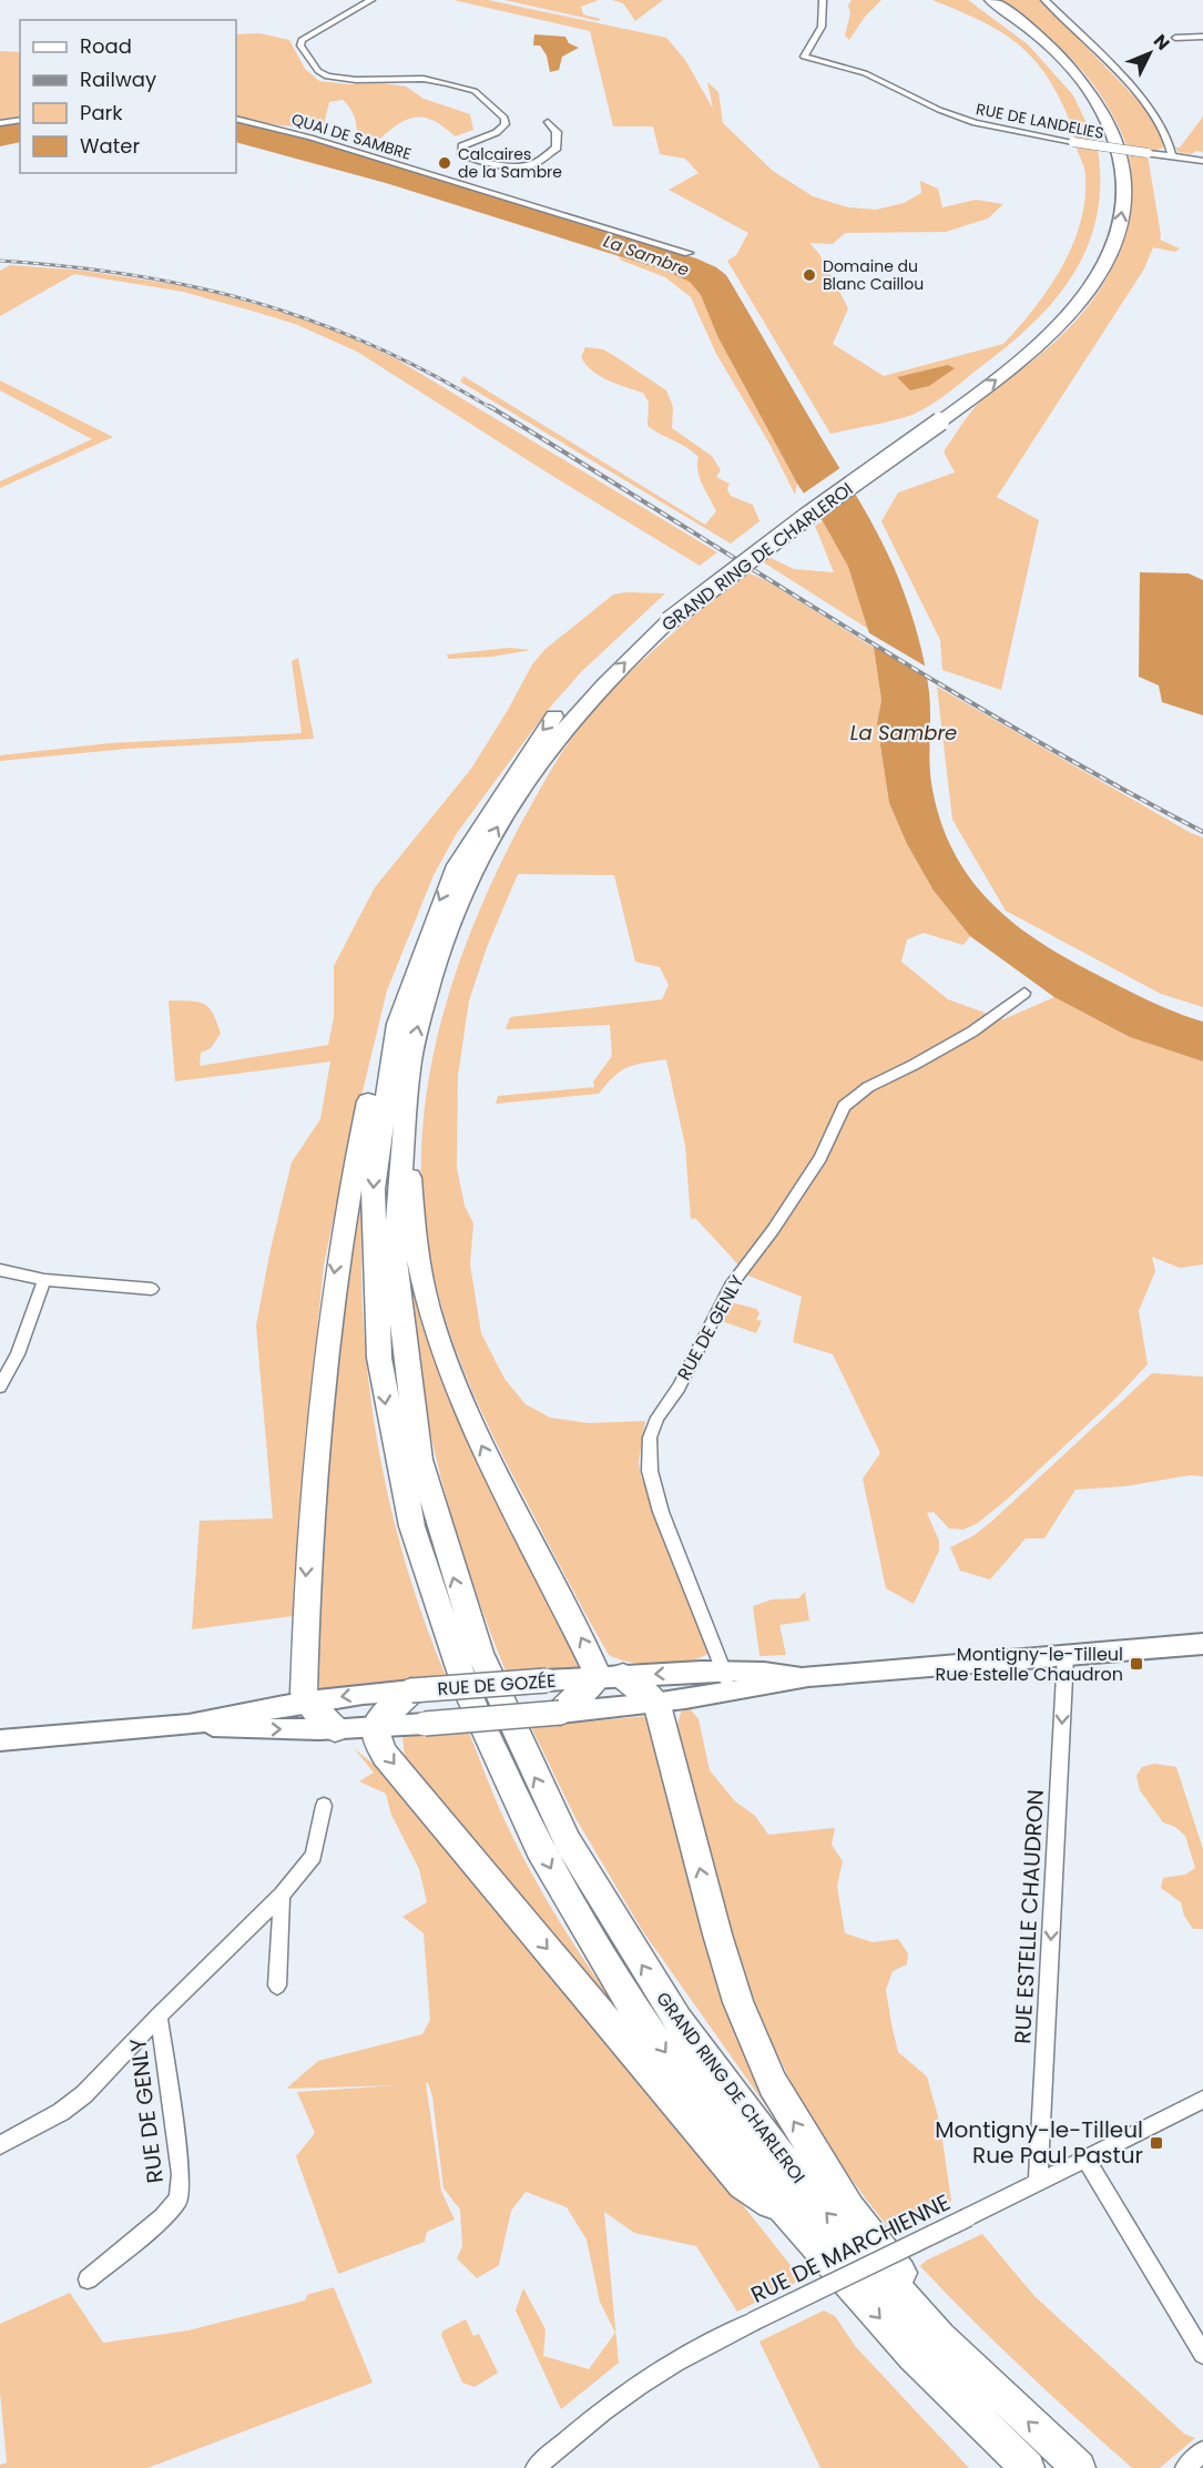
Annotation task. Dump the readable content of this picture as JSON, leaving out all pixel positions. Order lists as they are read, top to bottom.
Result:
{
  "streets": {
    "highway": ["GRAND RING DE CHARLEROI"],
    "main road": ["RUE DE GOZÉE"],
    "street": [
      "RUE DE LANDELIES",
      "QUAI DE SAMBRE",
      "RUE DE GENLY",
      "RUE ESTELLE CHAUDRON",
      "RUE DE MARCHIENNE"
    ]
  },
  "crossings": [
    ["RUE DE GENLY", "RUE DE GOZÉE"],
    ["RUE DE GOZÉE", "RUE ESTELLE CHAUDRON"],
    ["RUE ESTELLE CHAUDRON", "RUE DE MARCHIENNE"]
  ],
  "one_way": ["RUE ESTELLE CHAUDRON"],
  "water": ["La Sambre"],
  "places": {
    "other": ["Calcaires de la Sambre", "Domaine du Blanc Caillou"],
    "transit": ["Montigny-le-Tilleul Rue Estelle Chaudron", "Montigny-le-Tilleul Rue Paul Pastur"]
  },
  "legend": [
    "Road",
    "Railway",
    "Park",
    "Water"
  ],
  "north": "top right"
}
